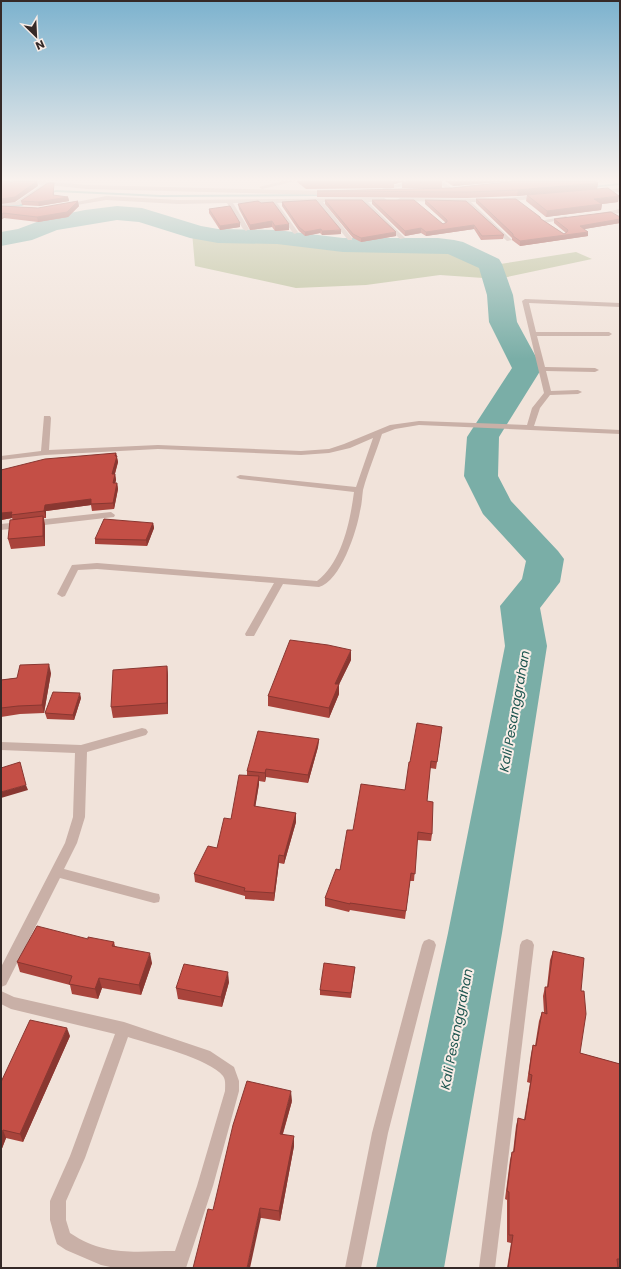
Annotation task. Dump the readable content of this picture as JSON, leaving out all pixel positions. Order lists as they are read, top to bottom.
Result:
{
  "water": ["Kali Pesanggrahan"],
  "north": "bottom right"
}
